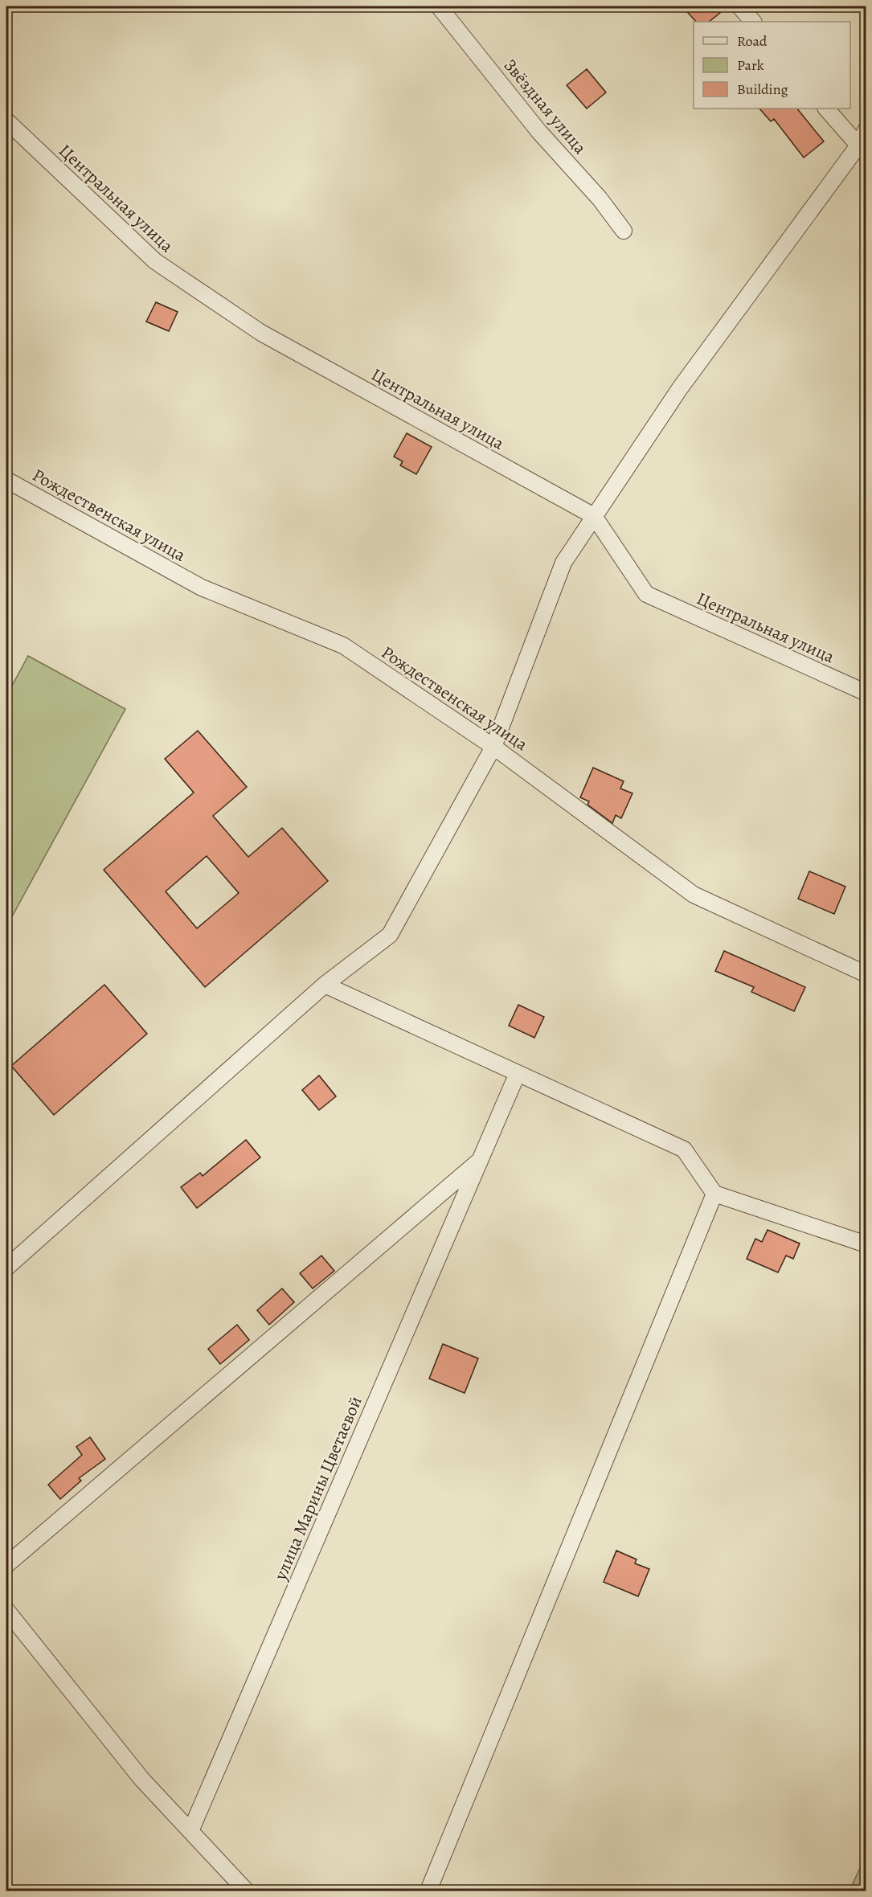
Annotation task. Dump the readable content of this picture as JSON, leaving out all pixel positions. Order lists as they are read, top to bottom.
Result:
{
  "streets": {
    "street": [
      "Звёздная улица",
      "Центральная улица",
      "Рождественская улица",
      "улица Марины Цветаевой"
    ]
  },
  "legend": ["Road", "Park", "Building"]
}
